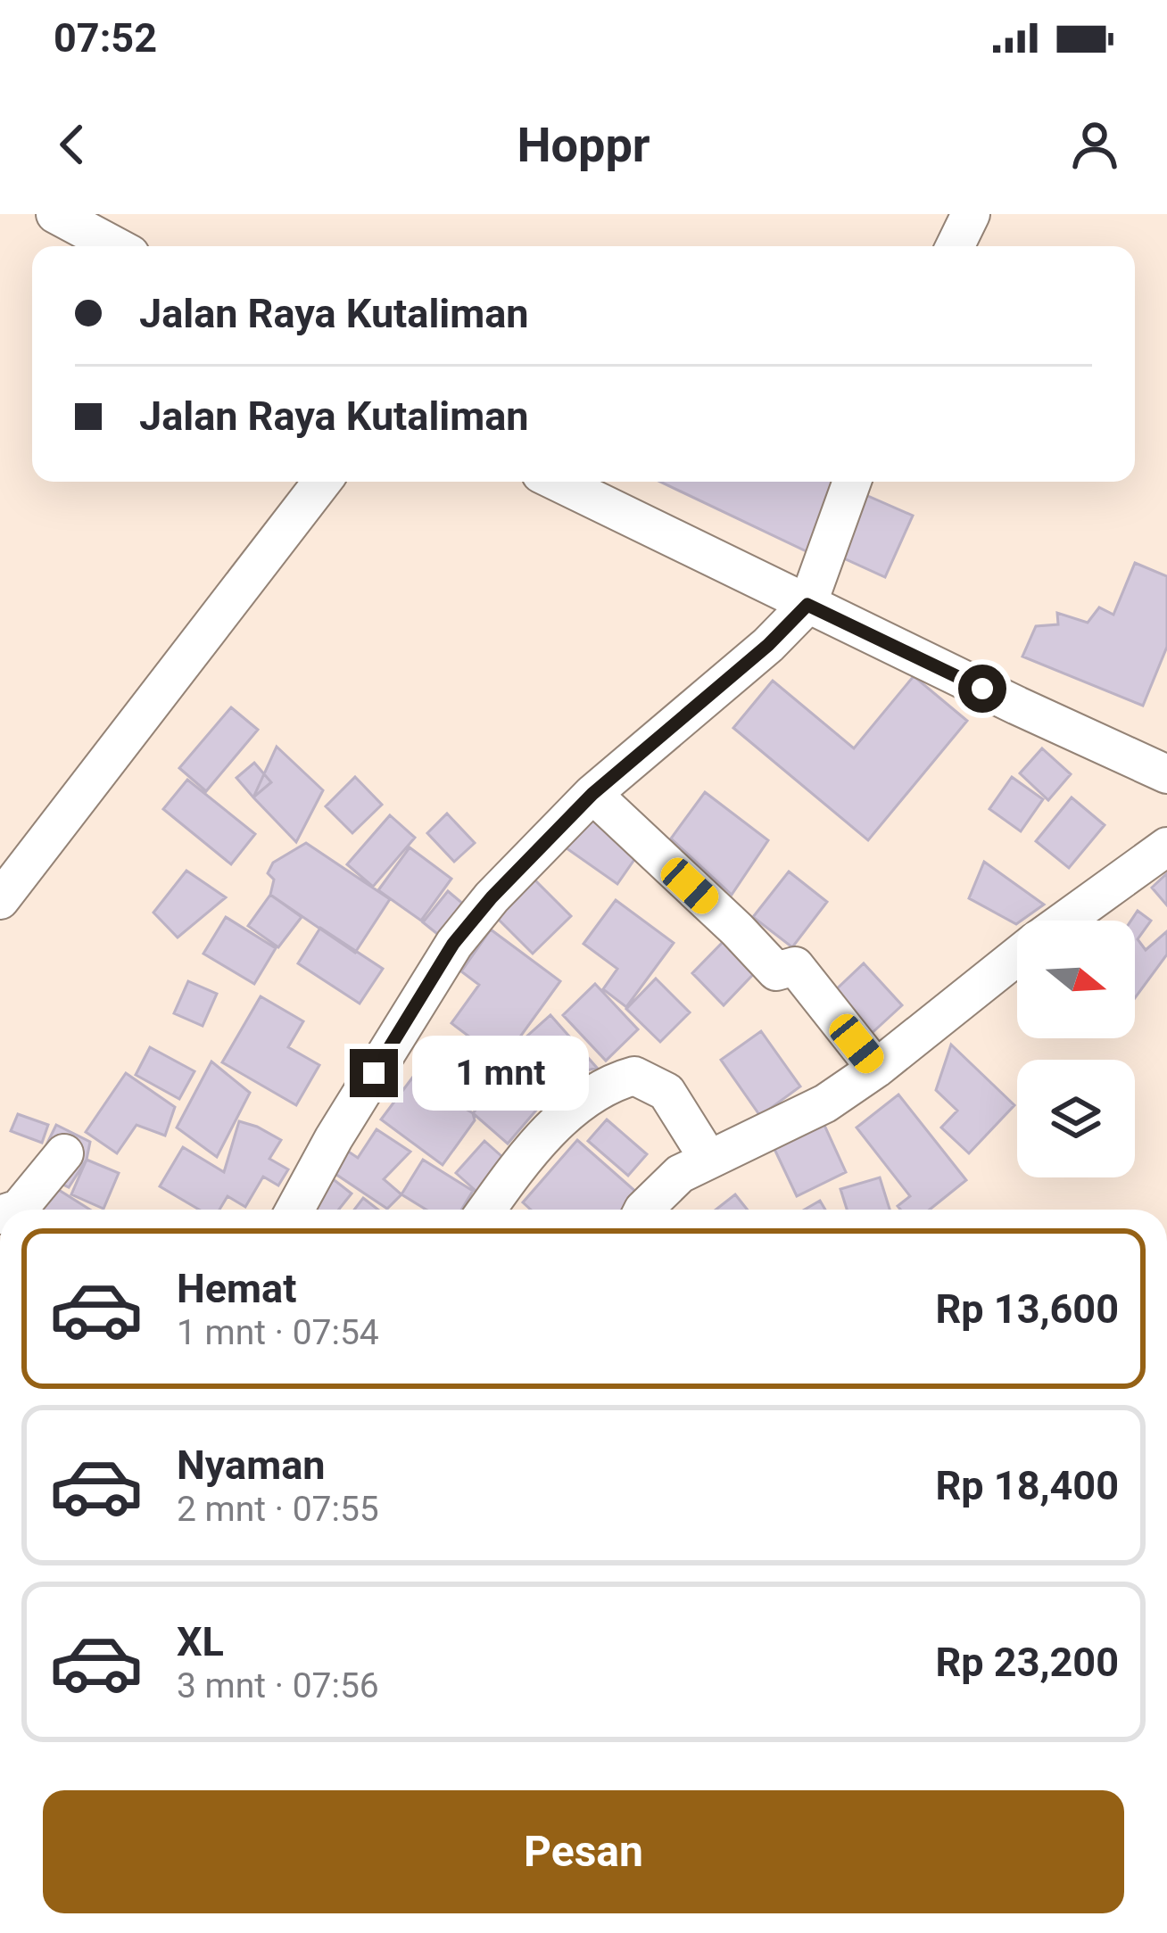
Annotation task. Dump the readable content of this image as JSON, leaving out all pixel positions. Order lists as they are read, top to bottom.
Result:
{
  "north": "right",
  "page": {
    "status": "07:52",
    "header": "Hoppr",
    "banner": ["Jalan Raya Kutaliman", "Jalan Raya Kutaliman"],
    "bubble": "1 mnt",
    "list": [
      {
        "name": "Hemat",
        "note": "1 mnt · 07:54",
        "value": "Rp 13,600"
      },
      {
        "name": "Nyaman",
        "note": "2 mnt · 07:55",
        "value": "Rp 18,400"
      },
      {
        "name": "XL",
        "note": "3 mnt · 07:56",
        "value": "Rp 23,200"
      }
    ],
    "buttons": "Pesan"
  }
}
